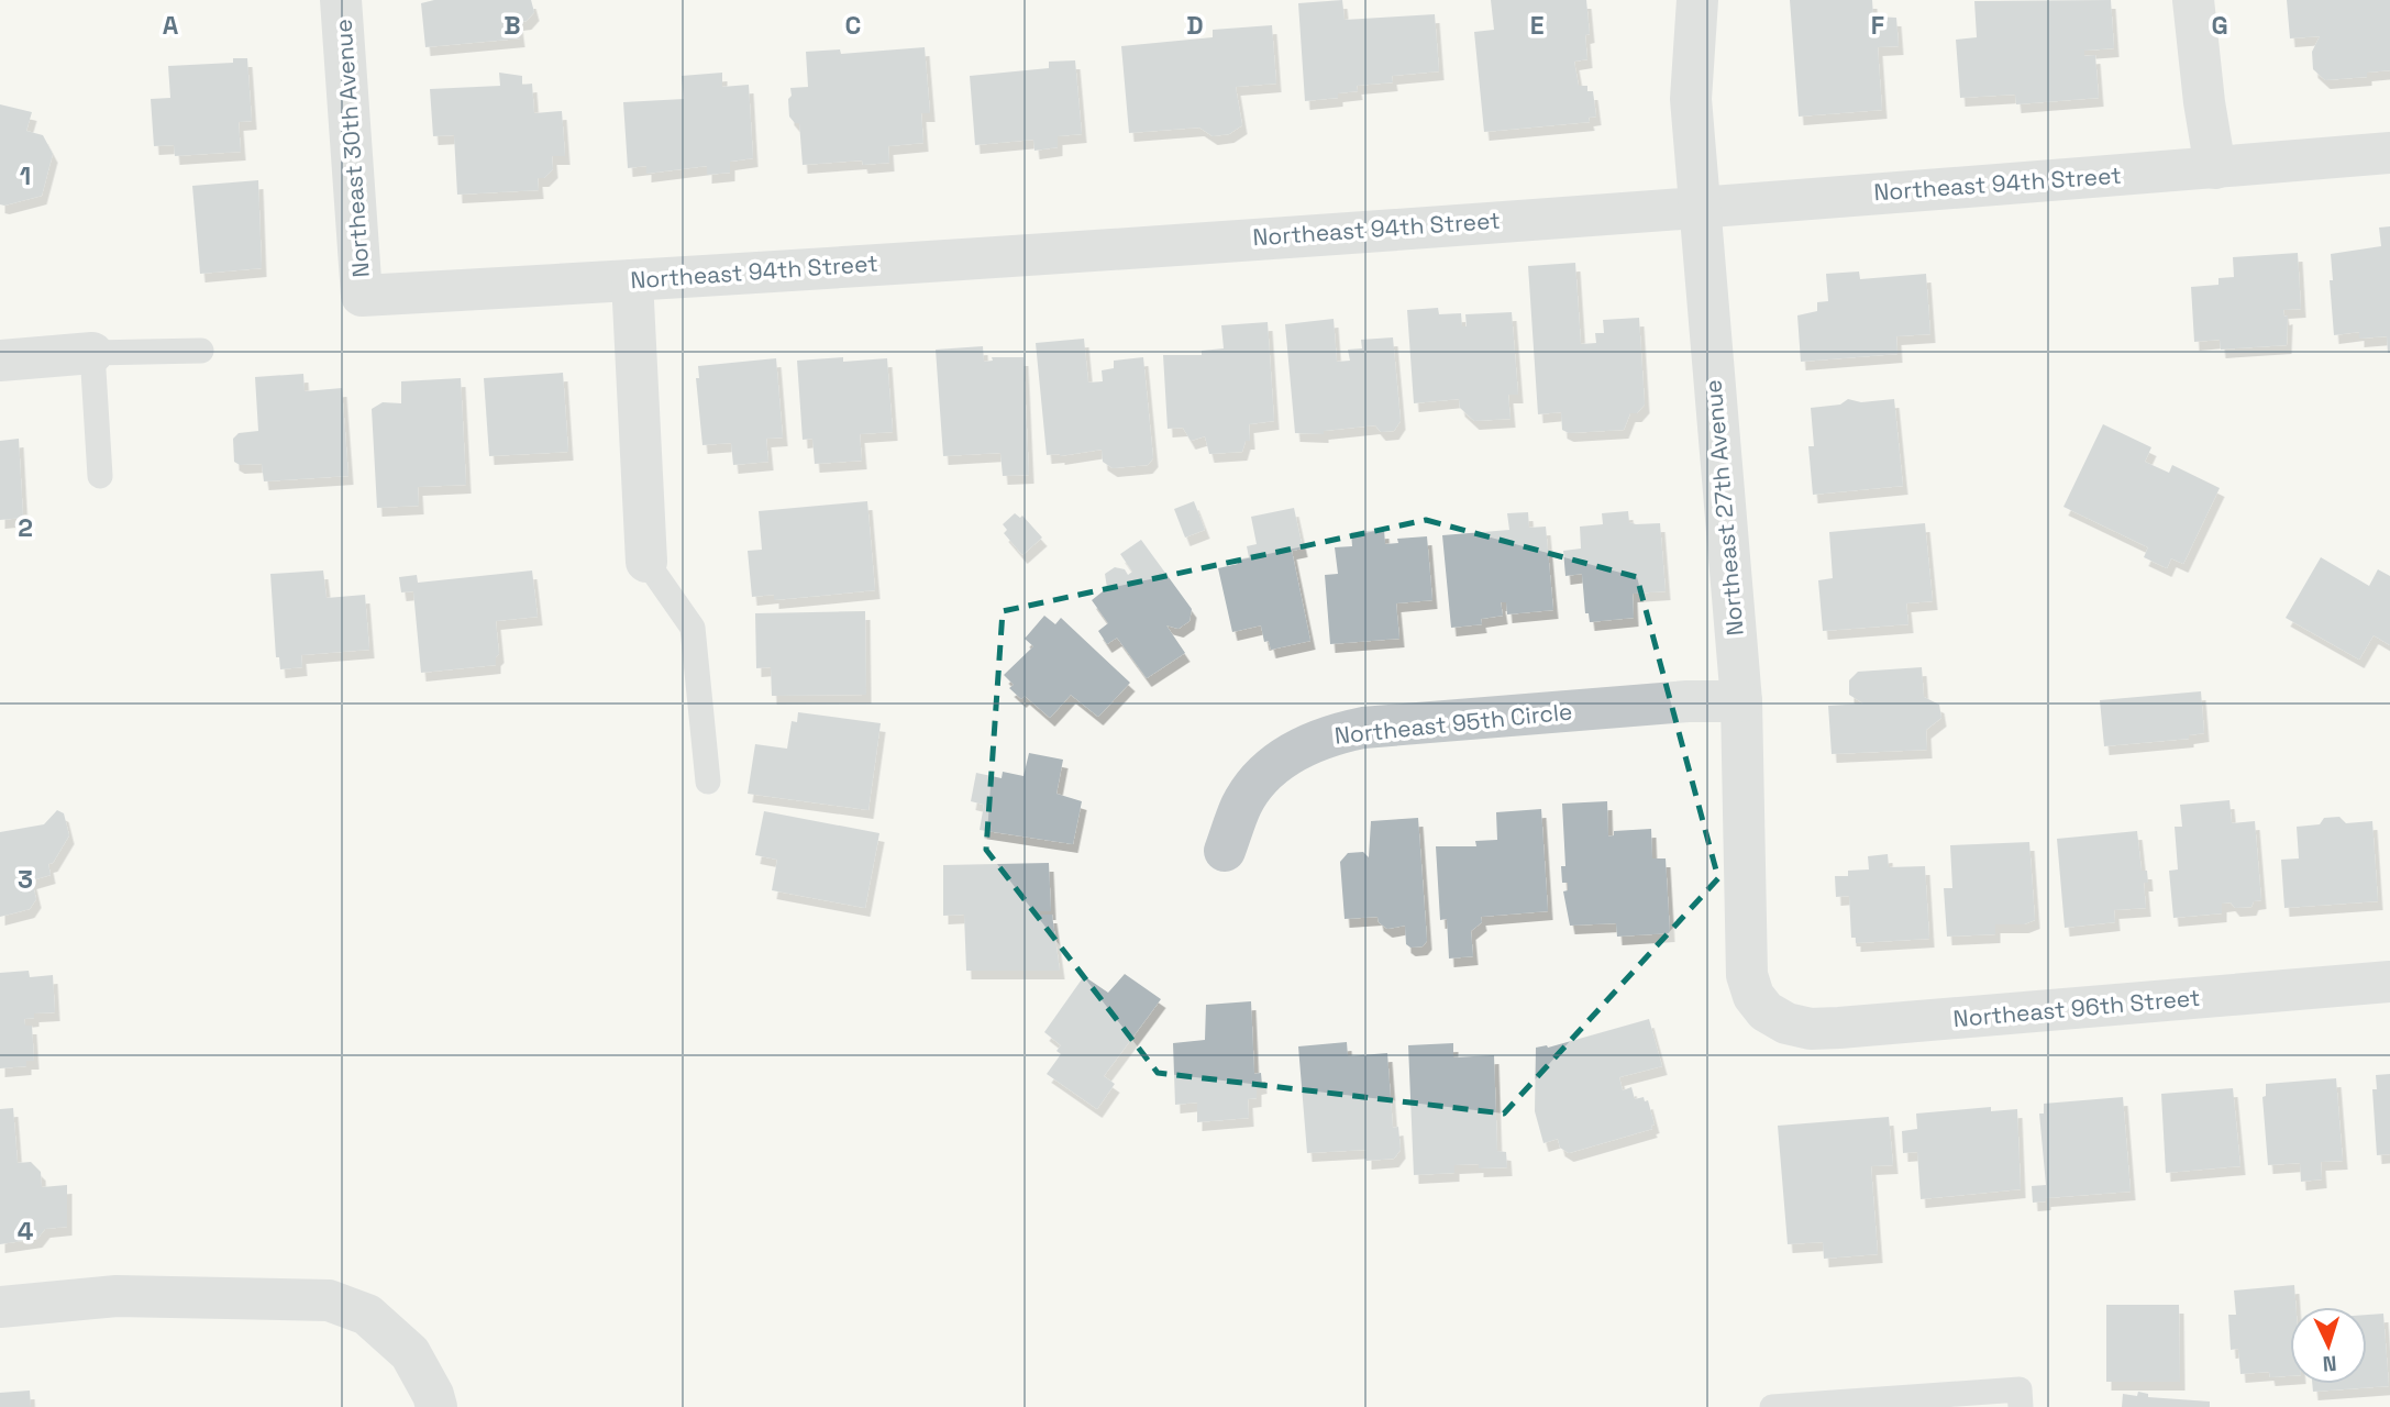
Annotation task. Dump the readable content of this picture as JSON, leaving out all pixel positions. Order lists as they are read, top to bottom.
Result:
{
  "streets": {
    "street": [
      "Northeast 30th Avenue",
      "Northeast 94th Street",
      "Northeast 27th Avenue",
      "Northeast 95th Circle",
      "Northeast 96th Street"
    ]
  },
  "crossings": [
    ["Northeast 30th Avenue", "Northeast 94th Street"],
    ["Northeast 94th Street", "Northeast 27th Avenue"],
    ["Northeast 27th Avenue", "Northeast 95th Circle"],
    ["Northeast 27th Avenue", "Northeast 96th Street"]
  ],
  "north": "bottom",
  "grid": {
    "columns": [
      "A",
      "B",
      "C",
      "D",
      "E",
      "F",
      "G"
    ],
    "rows": [
      "1",
      "2",
      "3",
      "4"
    ]
  }
}
